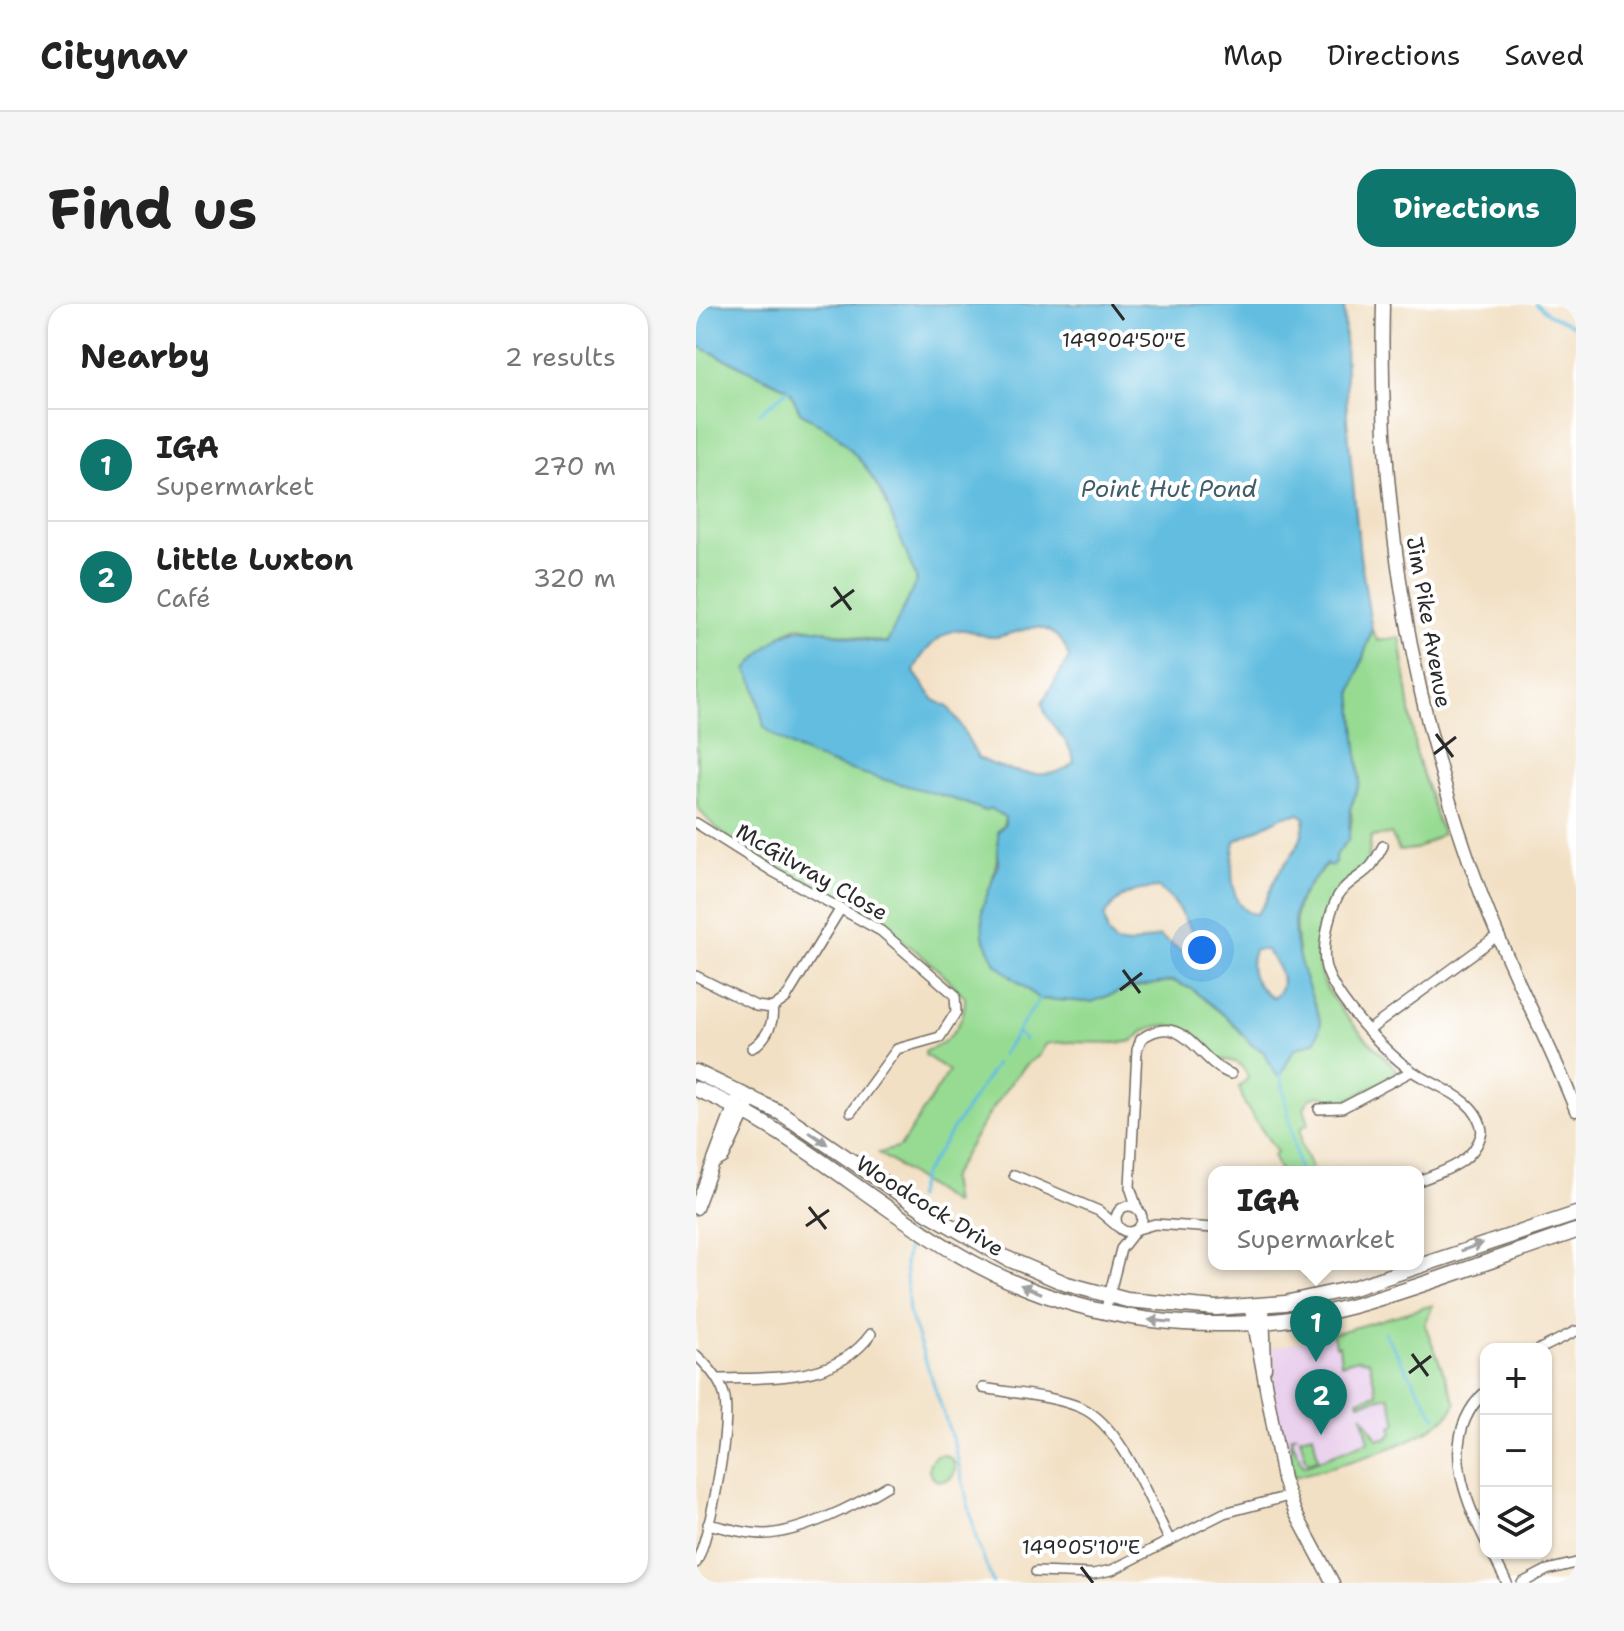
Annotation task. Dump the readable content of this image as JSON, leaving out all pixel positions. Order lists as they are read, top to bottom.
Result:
{
  "streets": {
    "main road": ["Woodcock Drive"],
    "street": ["Jim Pike Avenue", "McGilvray Close"]
  },
  "water": ["Point Hut Pond"],
  "page": {
    "header": "Citynav",
    "nav": ["Map", "Directions", "Saved"],
    "buttons": "Directions",
    "title": "Find us",
    "heading": ["Nearby", "2 results"],
    "list": [
      {
        "mark": "1",
        "name": "IGA",
        "note": "Supermarket",
        "value": "270 m"
      },
      {
        "mark": "2",
        "name": "Little Luxton",
        "note": "Café",
        "value": "320 m"
      }
    ],
    "popup": ["IGA", "Supermarket"],
    "pins": ["1", "2"],
    "map_buttons": ["+", "−"]
  },
  "coordinates": ["149°04'50\"E", "149°05'10\"E"]
}
